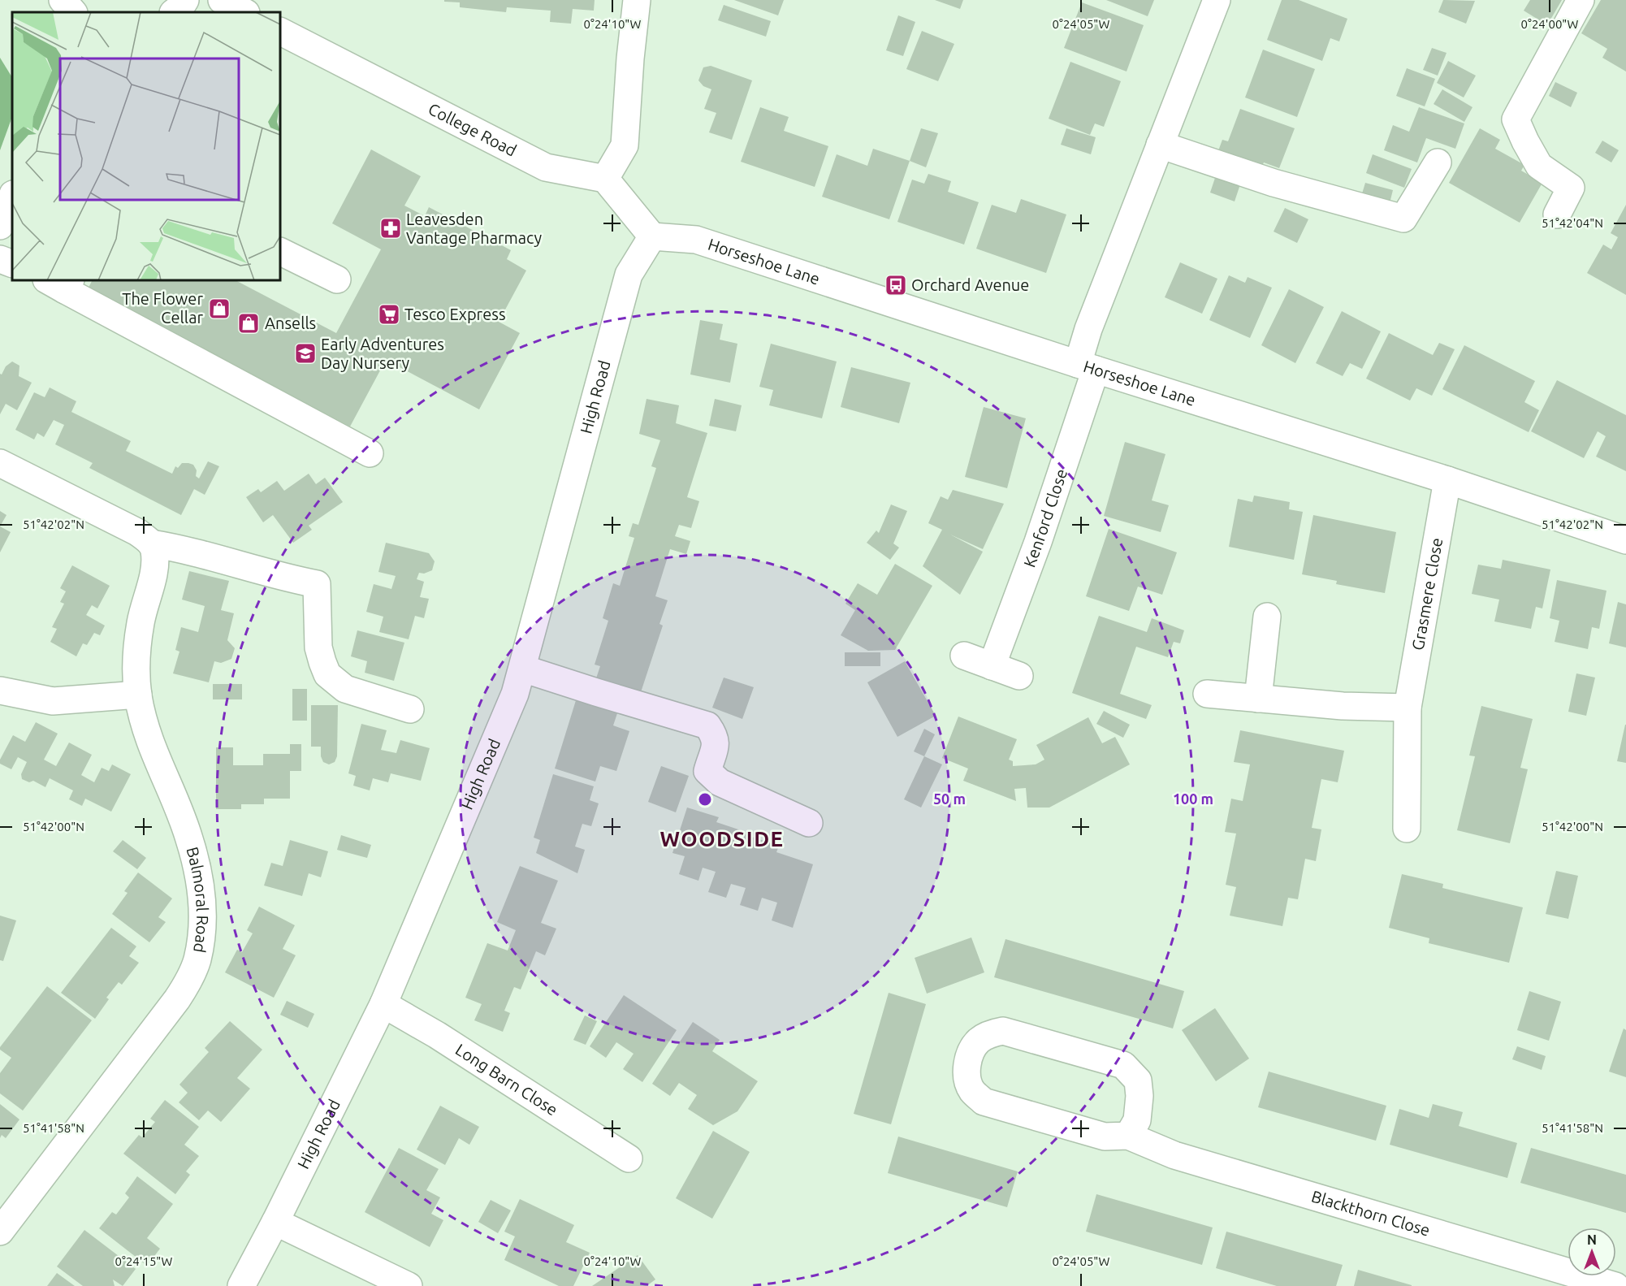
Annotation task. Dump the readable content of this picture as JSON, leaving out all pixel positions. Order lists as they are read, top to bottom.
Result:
{
  "streets": {
    "street": [
      "College Road",
      "Horseshoe Lane",
      "High Road",
      "Kenford Close",
      "Grasmere Close",
      "Balmoral Road",
      "Long Barn Close",
      "Blackthorn Close"
    ]
  },
  "crossings": [
    ["Horseshoe Lane", "High Road"],
    ["Horseshoe Lane", "Kenford Close"],
    ["Horseshoe Lane", "Grasmere Close"],
    ["High Road", "Long Barn Close"]
  ],
  "districts": ["WOODSIDE"],
  "places": {
    "pharmacy": ["Leavesden Vantage Pharmacy"],
    "bus stop": ["Orchard Avenue"],
    "shop": ["The Flower Cellar", "Ansells"],
    "supermarket": ["Tesco Express"],
    "school or university": ["Early Adventures Day Nursery"]
  },
  "north": "top",
  "coordinates": [
    "0°24'10\"W",
    "0°24'05\"W",
    "0°24'00\"W",
    "51°42'04\"N",
    "51°42'02\"N",
    "51°42'00\"N",
    "51°41'58\"N",
    "0°24'15\"W"
  ],
  "rings": ["50 m", "100 m"]
}
